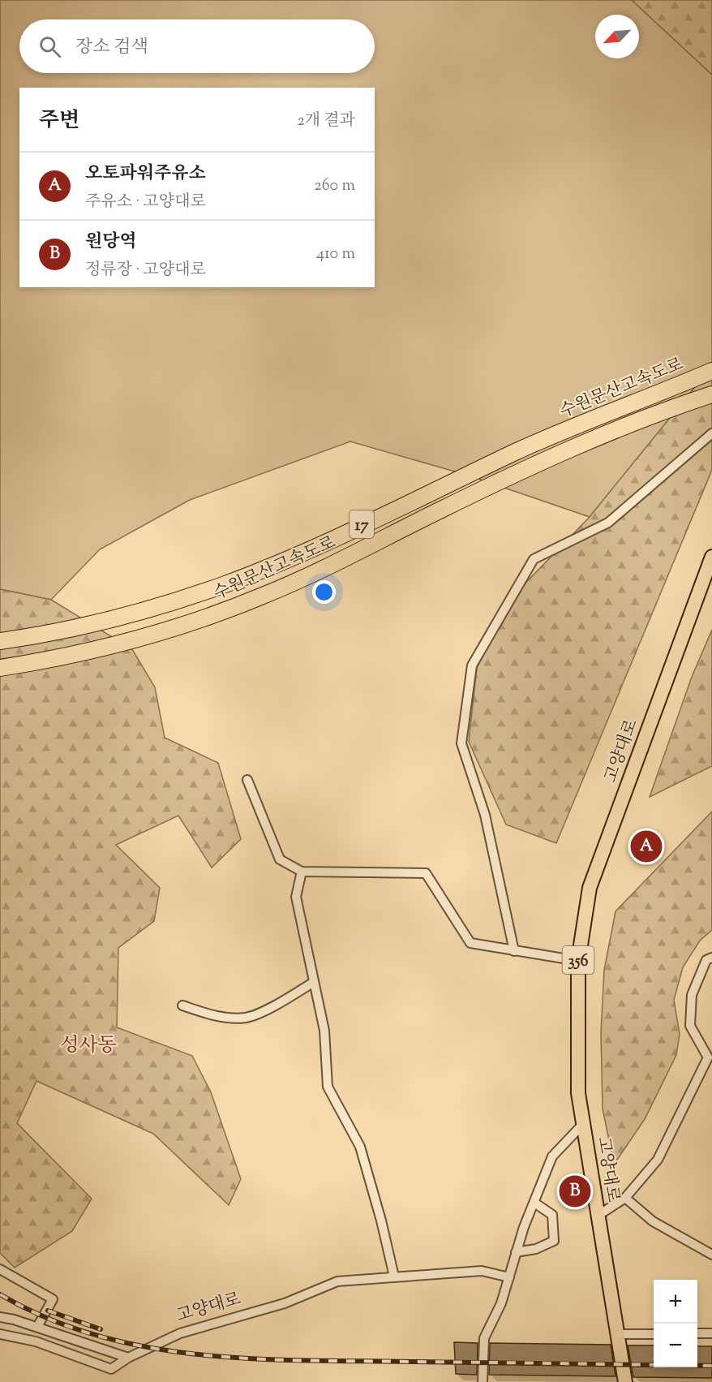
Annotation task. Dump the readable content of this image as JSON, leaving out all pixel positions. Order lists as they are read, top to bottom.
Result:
{
  "streets": {
    "highway": ["수원문산고속도로", "17"],
    "main road": ["고양대로", "356"]
  },
  "districts": ["성사동"],
  "north": "bottom left",
  "page": {
    "search": "장소 검색",
    "heading": ["주변", "2개 결과"],
    "list": [
      {
        "mark": "A",
        "name": "오토파워주유소",
        "note": "주유소 · 고양대로",
        "value": "260 m"
      },
      {
        "mark": "B",
        "name": "원당역",
        "note": "정류장 · 고양대로",
        "value": "410 m"
      }
    ],
    "pins": ["A", "B"],
    "map_buttons": ["+", "−"]
  }
}
